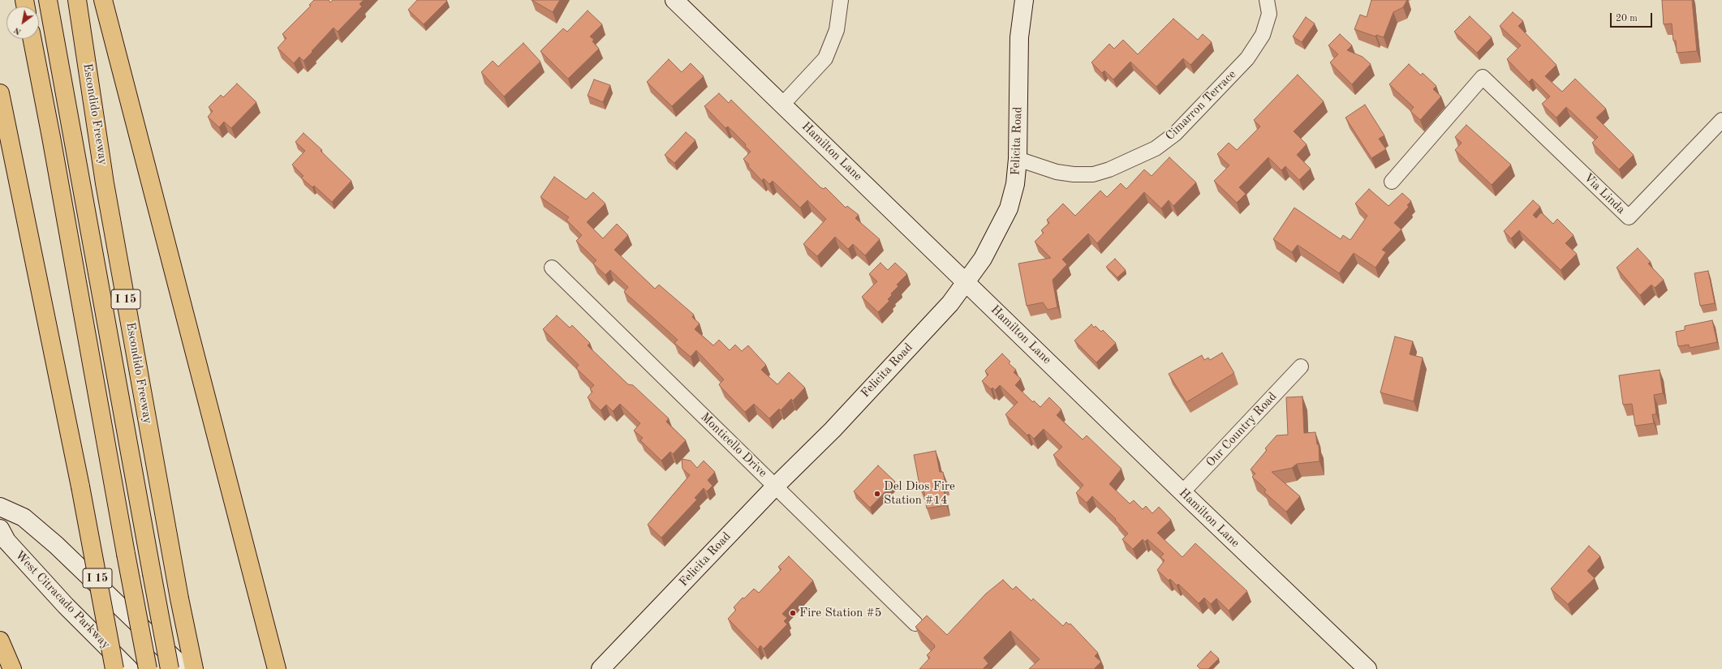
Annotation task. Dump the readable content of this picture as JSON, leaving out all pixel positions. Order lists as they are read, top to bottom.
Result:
{
  "streets": {
    "highway": ["Escondido Freeway", "I 15"],
    "main road": ["Felicita Road", "Hamilton Lane", "West Citracado Parkway"],
    "street": [
      "Cimarron Terrace",
      "Via Linda",
      "Our Country Road",
      "Monticello Drive"
    ]
  },
  "crossings": [
    ["Cimarron Terrace", "Felicita Road"],
    ["Felicita Road", "Hamilton Lane"],
    ["Felicita Road", "Monticello Drive"],
    ["Hamilton Lane", "Our Country Road"]
  ],
  "places": ["Del Dios Fire Station #14", "Fire Station #5"],
  "scale_bar": "20 m",
  "north": "bottom left"
}
